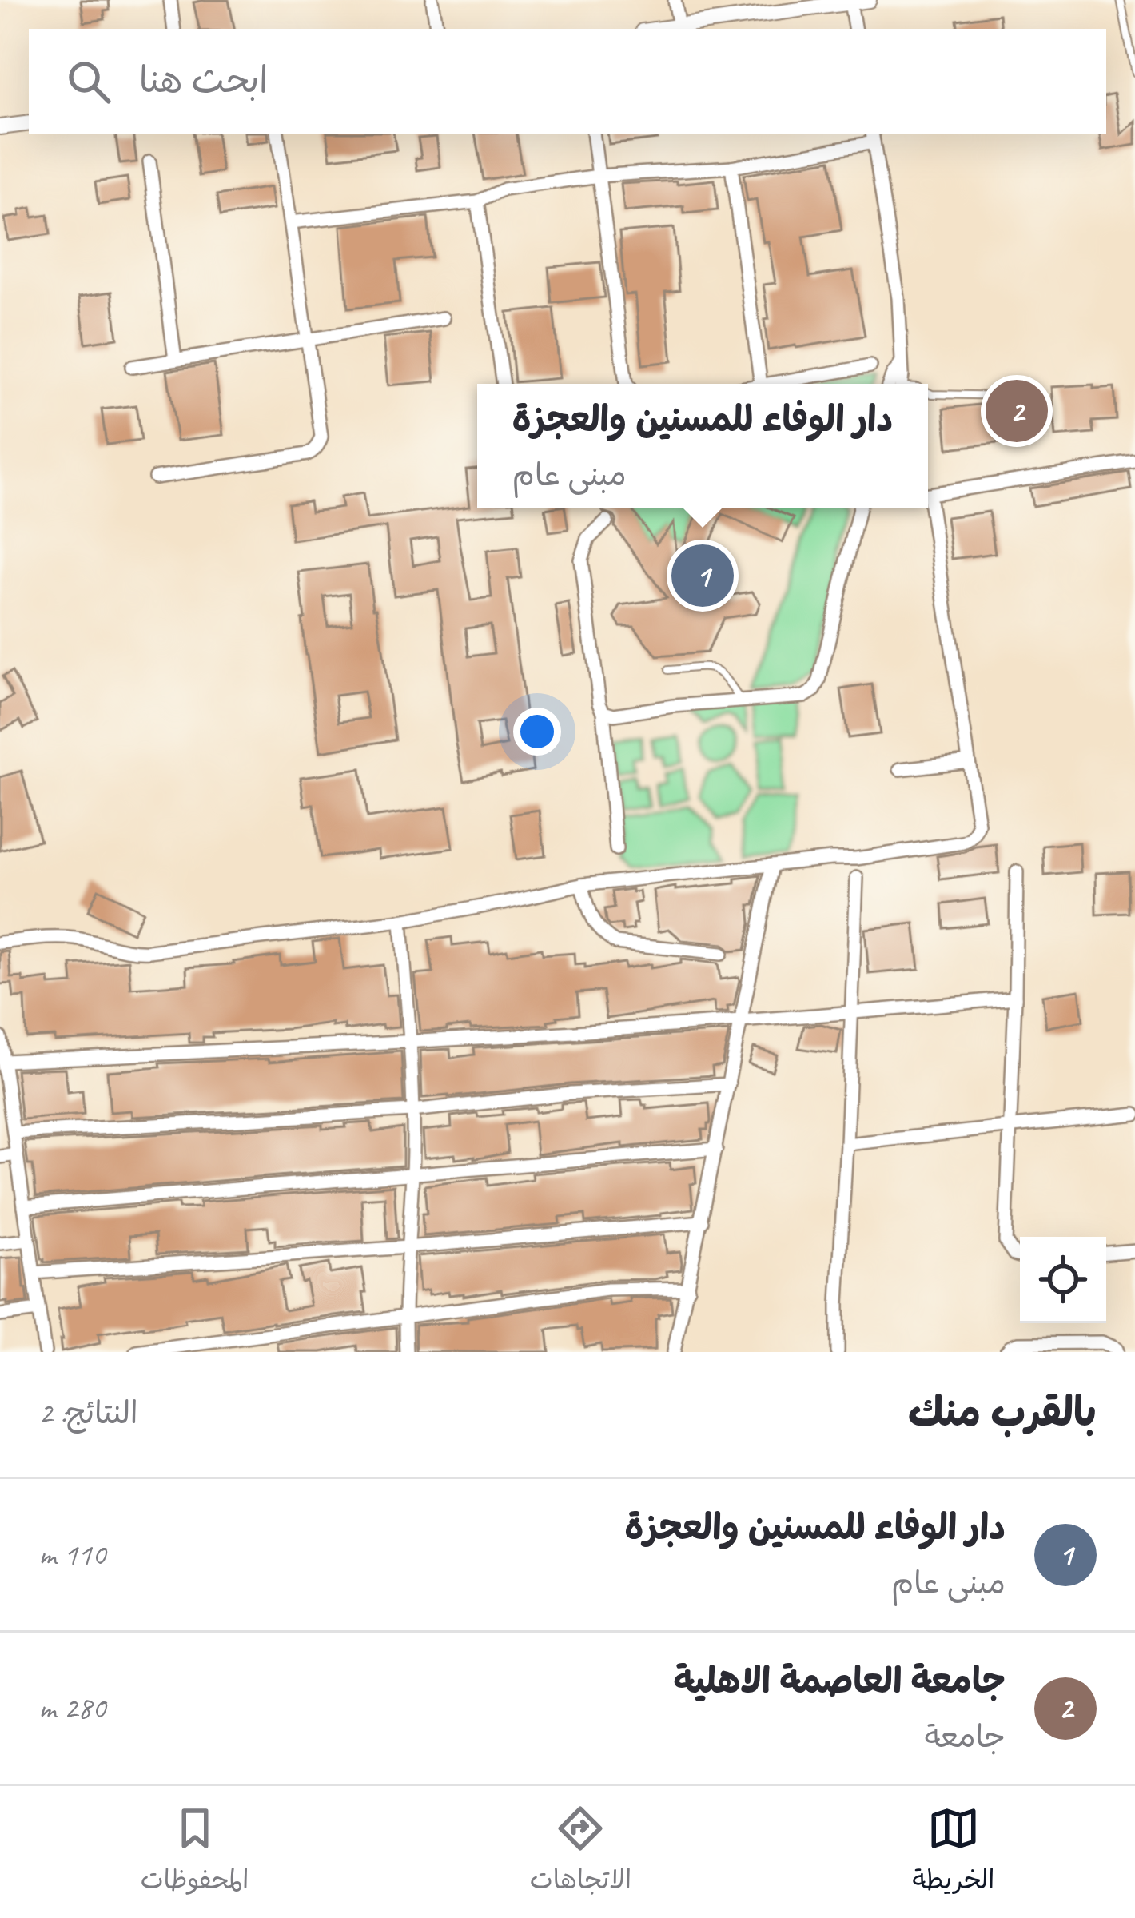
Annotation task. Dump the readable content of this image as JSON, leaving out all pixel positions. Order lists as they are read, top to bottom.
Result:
{
  "page": {
    "search": "ابحث هنا",
    "pins": ["2", "1"],
    "popup": ["دار الوفاء للمسنين والعجزة", "مبنى عام"],
    "heading": ["بالقرب منك", "النتائج: 2"],
    "list": [
      {
        "mark": "1",
        "name": "دار الوفاء للمسنين والعجزة",
        "note": "مبنى عام",
        "value": "110 m"
      },
      {
        "mark": "2",
        "name": "جامعة العاصمة الاهلية",
        "note": "جامعة",
        "value": "280 m"
      }
    ],
    "nav": ["الخريطة", "الاتجاهات", "المحفوظات"]
  }
}
